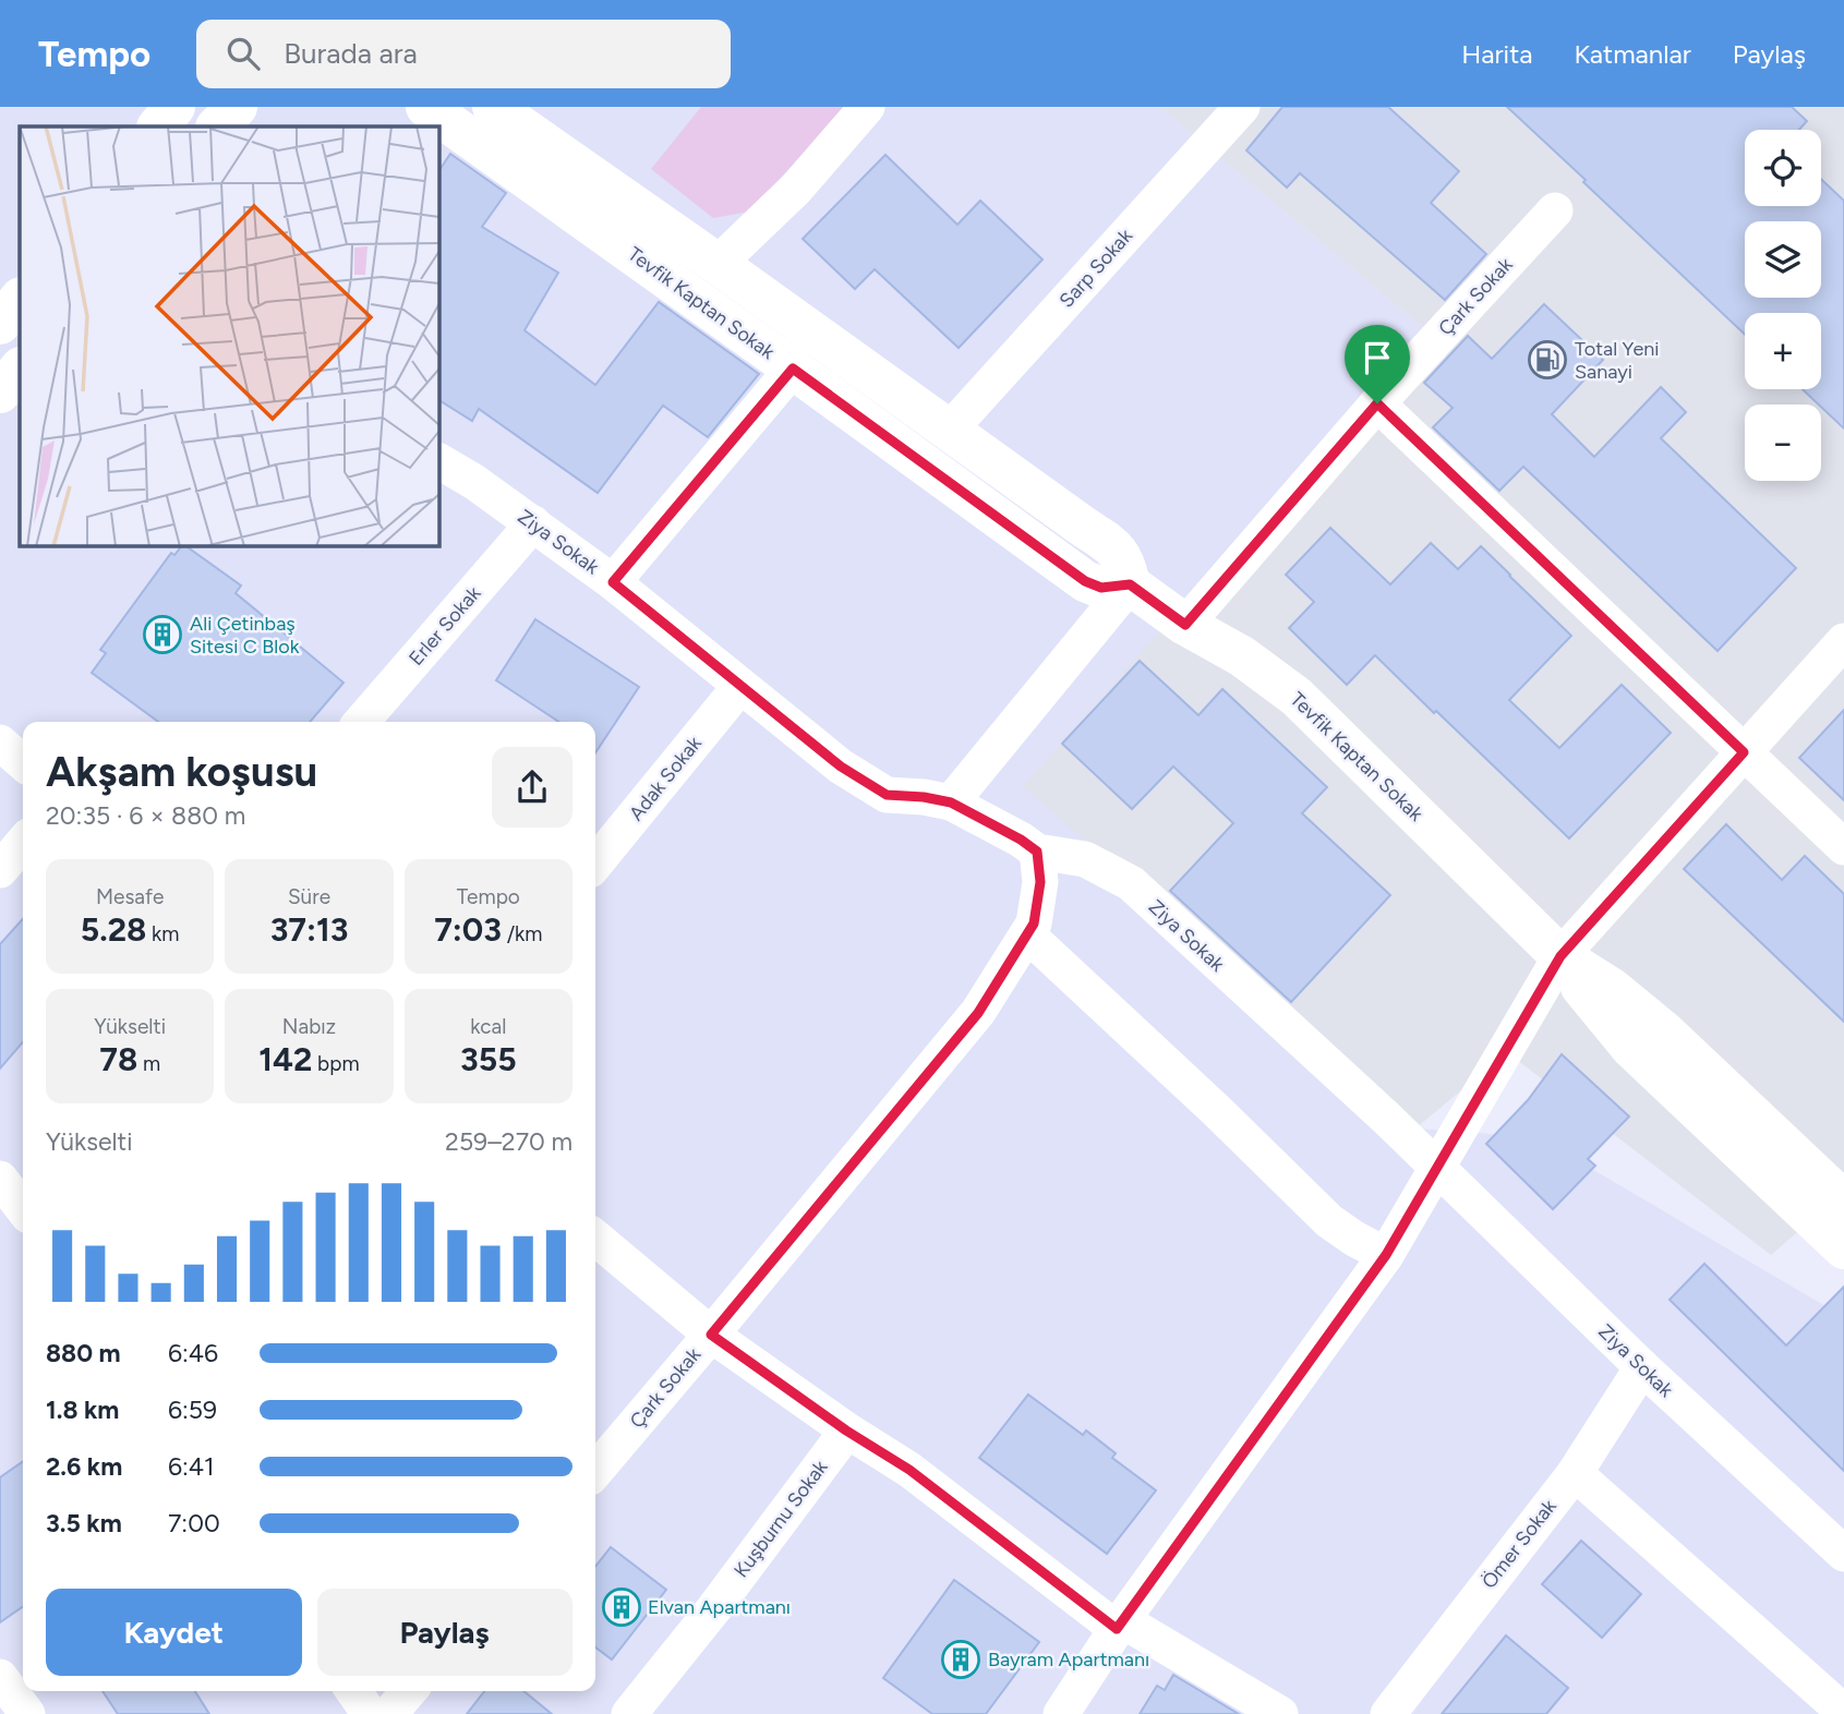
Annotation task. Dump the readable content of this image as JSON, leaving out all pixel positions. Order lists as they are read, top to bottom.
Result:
{
  "streets": {
    "street": [
      "Sarp Sokak",
      "Çark Sokak",
      "Tevfik Kaptan Sokak",
      "Ziya Sokak",
      "Erler Sokak",
      "Adak Sokak",
      "Kuşburnu Sokak",
      "Ömer Sokak"
    ]
  },
  "crossings": [
    ["Sarp Sokak", "Tevfik Kaptan Sokak"],
    ["Çark Sokak", "Tevfik Kaptan Sokak"],
    ["Çark Sokak", "Ziya Sokak"],
    ["Ziya Sokak", "Erler Sokak"],
    ["Ziya Sokak", "Adak Sokak"],
    ["Ziya Sokak", "Ömer Sokak"]
  ],
  "places": {
    "fuel station": ["Total Yeni Sanayi"],
    "building": ["Ali Çetinbaş Sitesi C Blok", "Elvan Apartmanı", "Bayram Apartmanı"]
  },
  "page": {
    "header": "Tempo",
    "search": "Burada ara",
    "nav": ["Harita", "Katmanlar", "Paylaş"],
    "map_buttons": ["+", "−"],
    "heading": ["Akşam koşusu", "20:35 · 6 × 880 m"],
    "stats": [
      ["Mesafe", "5.28 km"],
      ["Süre", "37:13"],
      ["Tempo", "7:03 /km"],
      ["Yükselti", "78 m"],
      ["Nabız", "142 bpm"],
      ["kcal", "355"]
    ],
    "chart": ["Yükselti", "259–270 m"],
    "list": [
      {
        "name": "880 m",
        "note": "6:46"
      },
      {
        "name": "1.8 km",
        "note": "6:59"
      },
      {
        "name": "2.6 km",
        "note": "6:41"
      },
      {
        "name": "3.5 km",
        "note": "7:00"
      }
    ],
    "buttons": ["Kaydet", "Paylaş"]
  }
}
